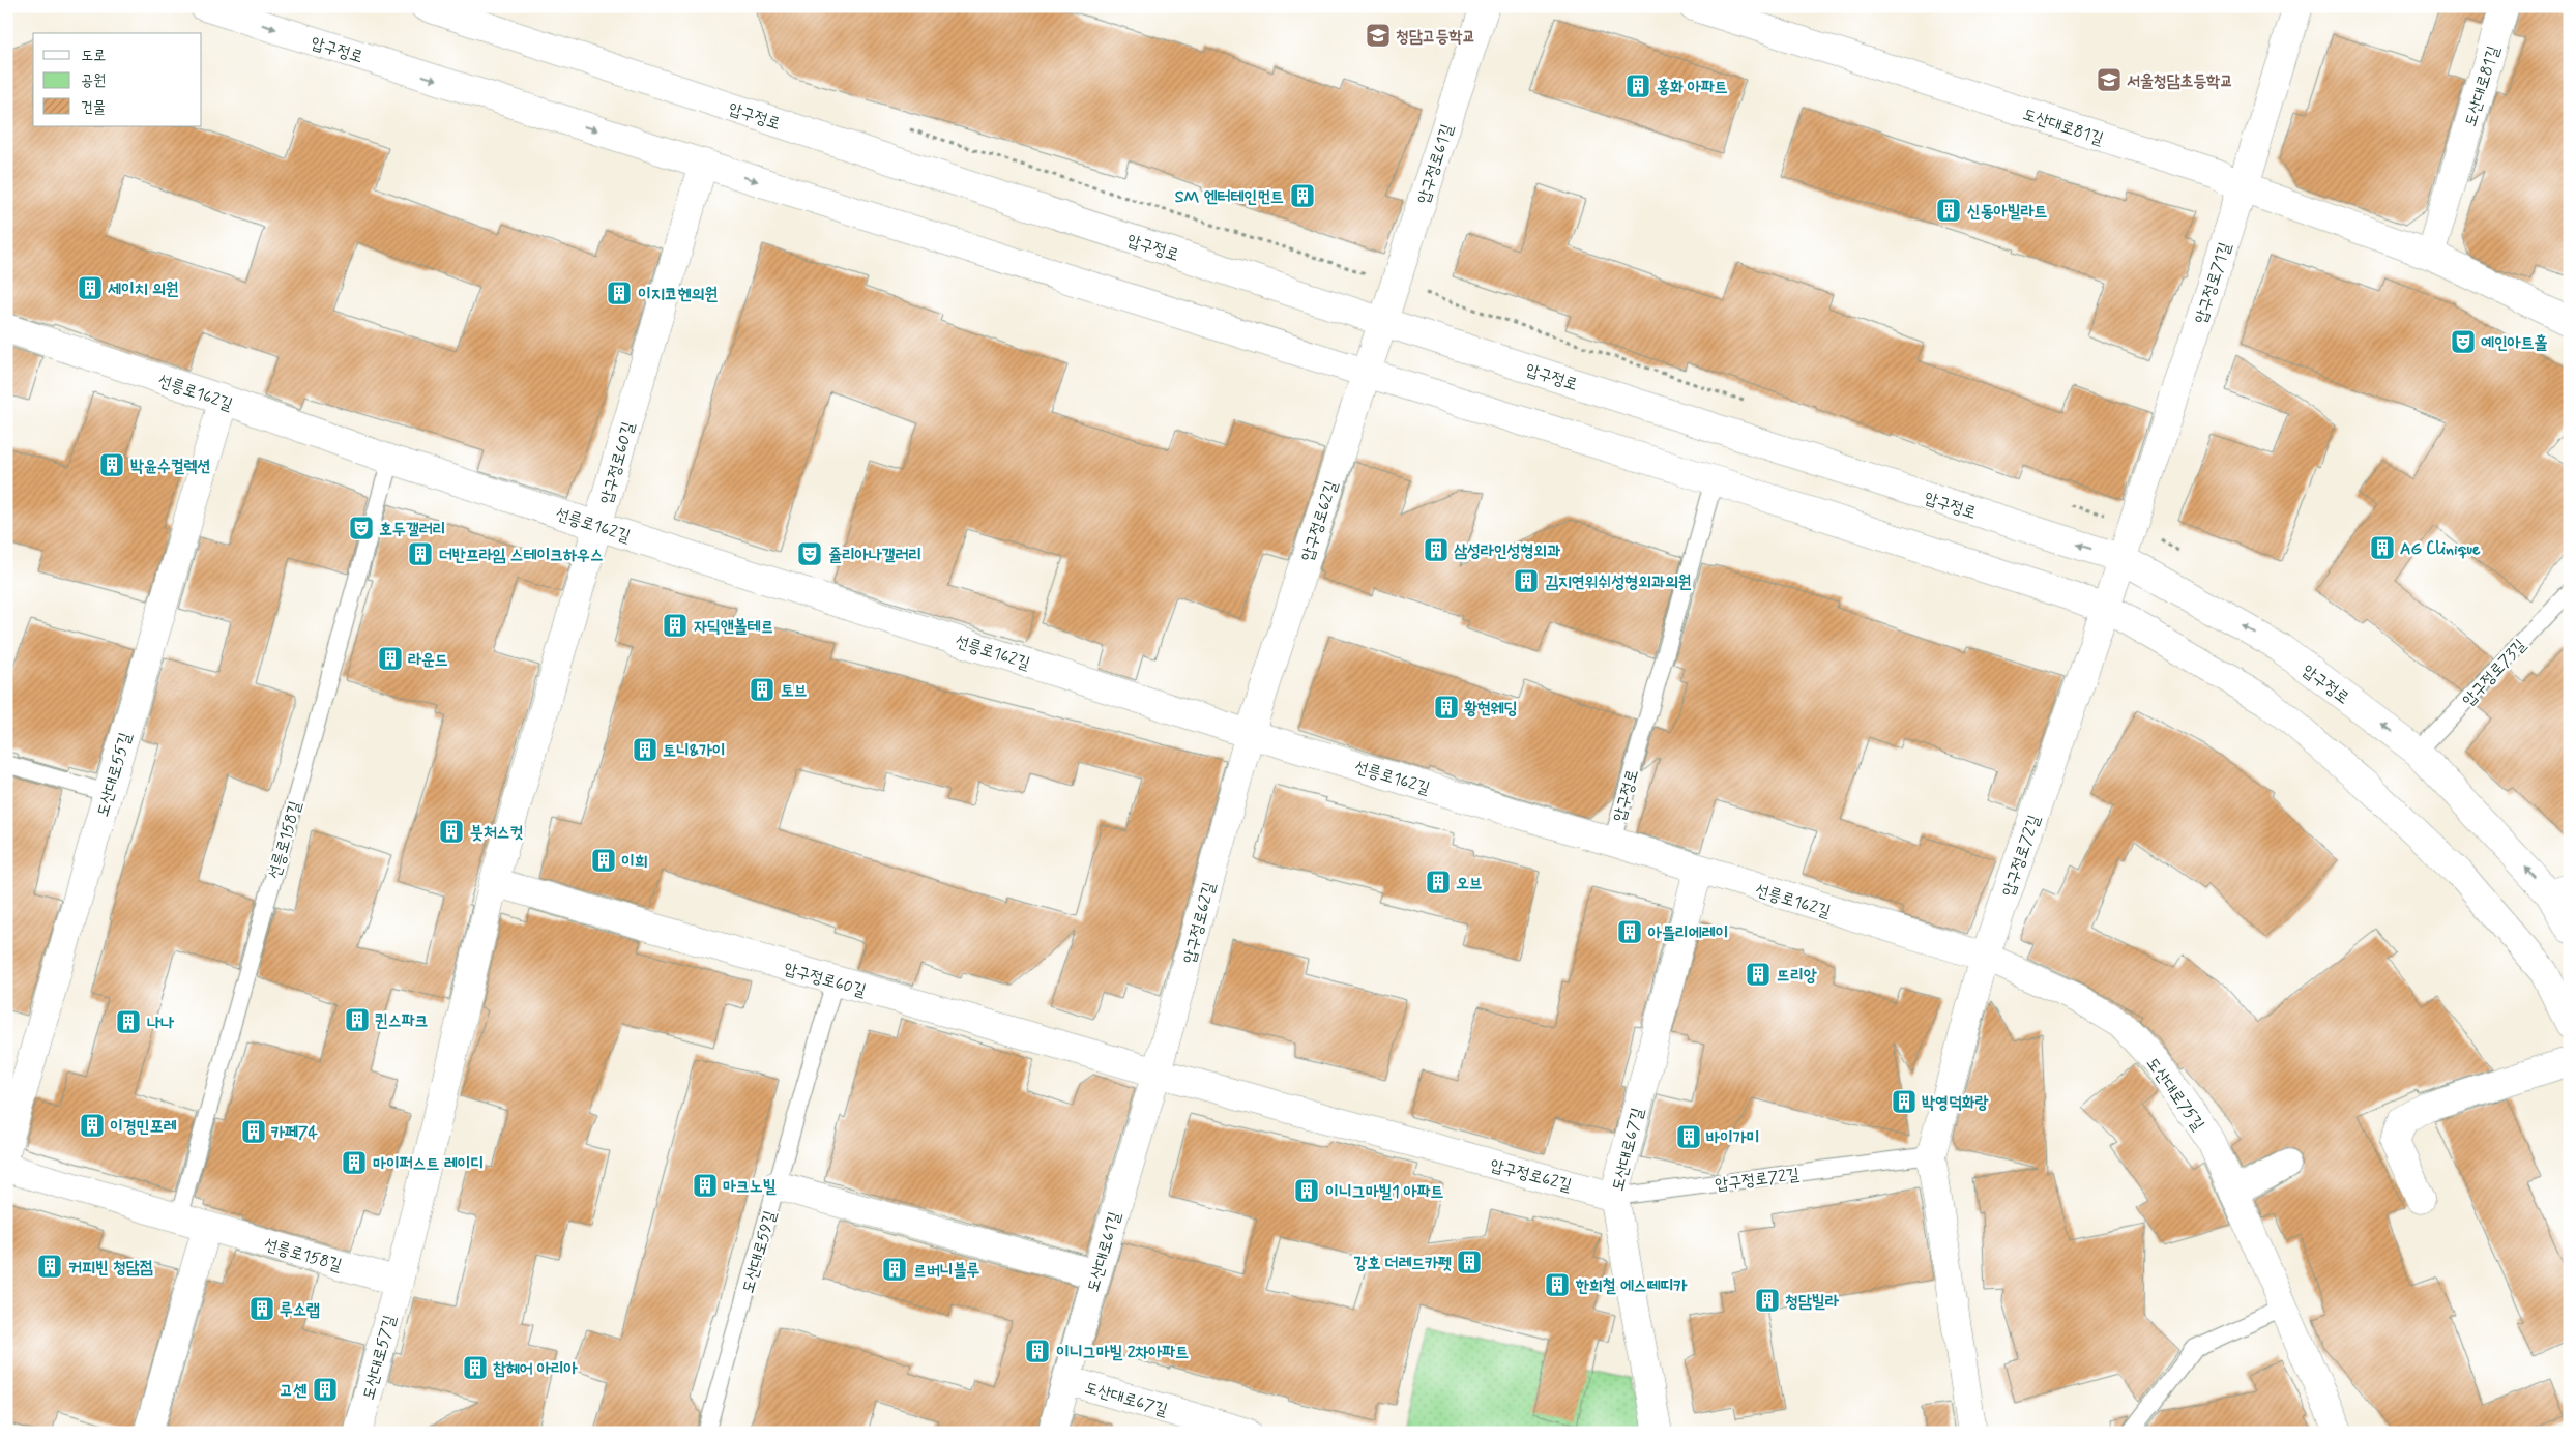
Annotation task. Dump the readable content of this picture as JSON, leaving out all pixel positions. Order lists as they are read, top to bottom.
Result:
{
  "streets": {
    "street": [
      "압구정로",
      "도산대로81길",
      "압구정로61길",
      "압구정로71길",
      "선릉로162길",
      "압구정로60길",
      "압구정로62길",
      "도산대로55길",
      "선릉로158길",
      "압구정로72길",
      "도산대로75길",
      "도산대로67길",
      "도산대로61길",
      "도산대로57길"
    ],
    "lane": ["압구정로73길", "도산대로59길"]
  },
  "crossings": [
    ["압구정로", "압구정로61길"],
    ["압구정로", "압구정로71길"],
    ["압구정로", "선릉로162길"],
    ["압구정로", "압구정로60길"],
    ["압구정로", "압구정로62길"],
    ["압구정로", "압구정로73길"],
    ["압구정로", "압구정로72길"],
    ["도산대로81길", "압구정로71길"],
    ["압구정로61길", "압구정로62길"],
    ["압구정로71길", "압구정로72길"],
    ["선릉로162길", "압구정로60길"],
    ["선릉로162길", "압구정로62길"],
    ["선릉로162길", "도산대로55길"],
    ["선릉로162길", "선릉로158길"],
    ["선릉로162길", "압구정로72길"],
    ["선릉로162길", "도산대로75길"],
    ["선릉로162길", "도산대로67길"],
    ["압구정로60길", "압구정로62길"],
    ["압구정로60길", "선릉로158길"],
    ["압구정로60길", "도산대로59길"],
    ["압구정로60길", "도산대로61길"],
    ["압구정로60길", "도산대로57길"],
    ["압구정로62길", "압구정로72길"],
    ["압구정로62길", "도산대로67길"],
    ["압구정로62길", "도산대로61길"],
    ["선릉로158길", "도산대로57길"],
    ["압구정로72길", "도산대로75길"],
    ["압구정로72길", "도산대로67길"],
    ["도산대로67길", "도산대로61길"]
  ],
  "places": {
    "school or university": ["청담고등학교", "서울청담초등학교"],
    "building": [
      "홍화 아파트",
      "SM 엔터테인먼트",
      "신동아빌라트",
      "세이치 의원",
      "이지코헨의원",
      "박윤수컬렉션",
      "AG Clinique",
      "삼성라인성형외과",
      "더반프라임 스테이크하우스",
      "김지연위쉬성형외과의원",
      "자딕앤볼테르",
      "라운드",
      "토브",
      "황현웨딩",
      "토니&가이",
      "붓처스컷",
      "이희",
      "오브",
      "아뜰리에레이",
      "뜨리앙",
      "퀸스파크",
      "나나",
      "박영덕화랑",
      "이경민포레",
      "카페74",
      "바이가미",
      "마이퍼스트 레이디",
      "마크노빌",
      "이니그마빌1 아파트",
      "강호 더레드카펫",
      "커피빈 청담점",
      "르버니블루",
      "한희철 에스떼띠카",
      "청담빌라",
      "루소랩",
      "이니그마빌 2차아파트",
      "찹헤어 아리아",
      "고센"
    ],
    "theatre": ["예인아트홀", "호두갤러리", "쥴리아나갤러리"]
  },
  "legend": ["도로", "공원", "건물"]
}
